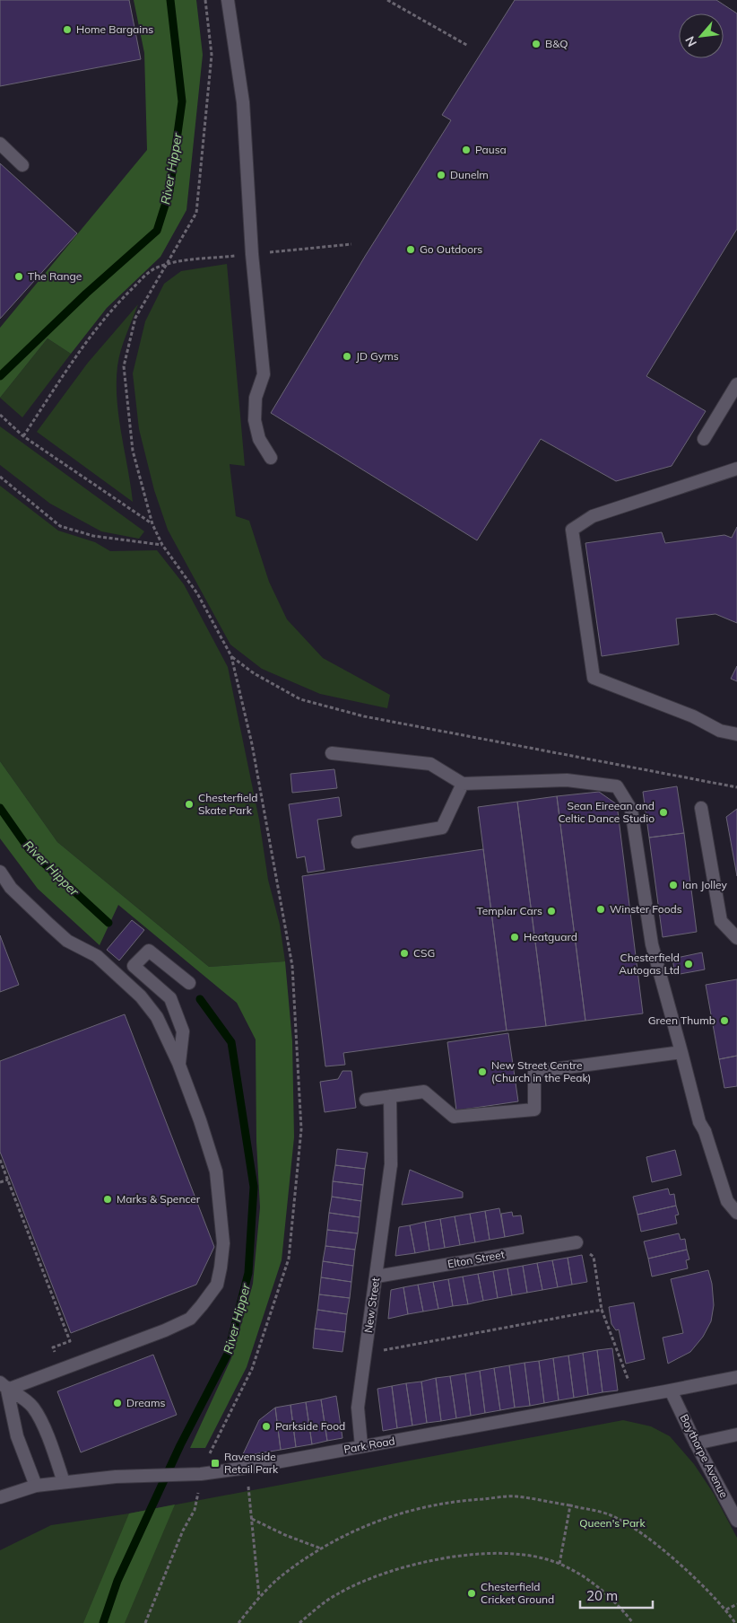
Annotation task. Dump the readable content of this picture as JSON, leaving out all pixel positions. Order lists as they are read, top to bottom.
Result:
{
  "streets": {
    "street": [
      "Elton Street",
      "New Street",
      "Park Road",
      "Boythorpe Avenue"
    ]
  },
  "crossings": [
    ["Elton Street", "New Street"],
    ["New Street", "Park Road"],
    ["Park Road", "Boythorpe Avenue"]
  ],
  "water": ["River Hipper"],
  "parks": ["Queen's Park"],
  "places": {
    "other": [
      "Home Bargains",
      "B&Q",
      "Pausa",
      "Dunelm",
      "Go Outdoors",
      "The Range",
      "JD Gyms",
      "Chesterfield Skate Park",
      "Sean Eireean and Celtic Dance Studio",
      "Ian Jolley",
      "Winster Foods",
      "Templar Cars",
      "Heatguard",
      "CSG",
      "Chesterfield Autogas Ltd",
      "Green Thumb",
      "New Street Centre (Church in the Peak)",
      "Marks & Spencer",
      "Dreams",
      "Parkside Food",
      "Chesterfield Cricket Ground"
    ],
    "transit": ["Ravenside Retail Park"]
  },
  "scale_bar": "20 m",
  "north": "bottom left"
}
